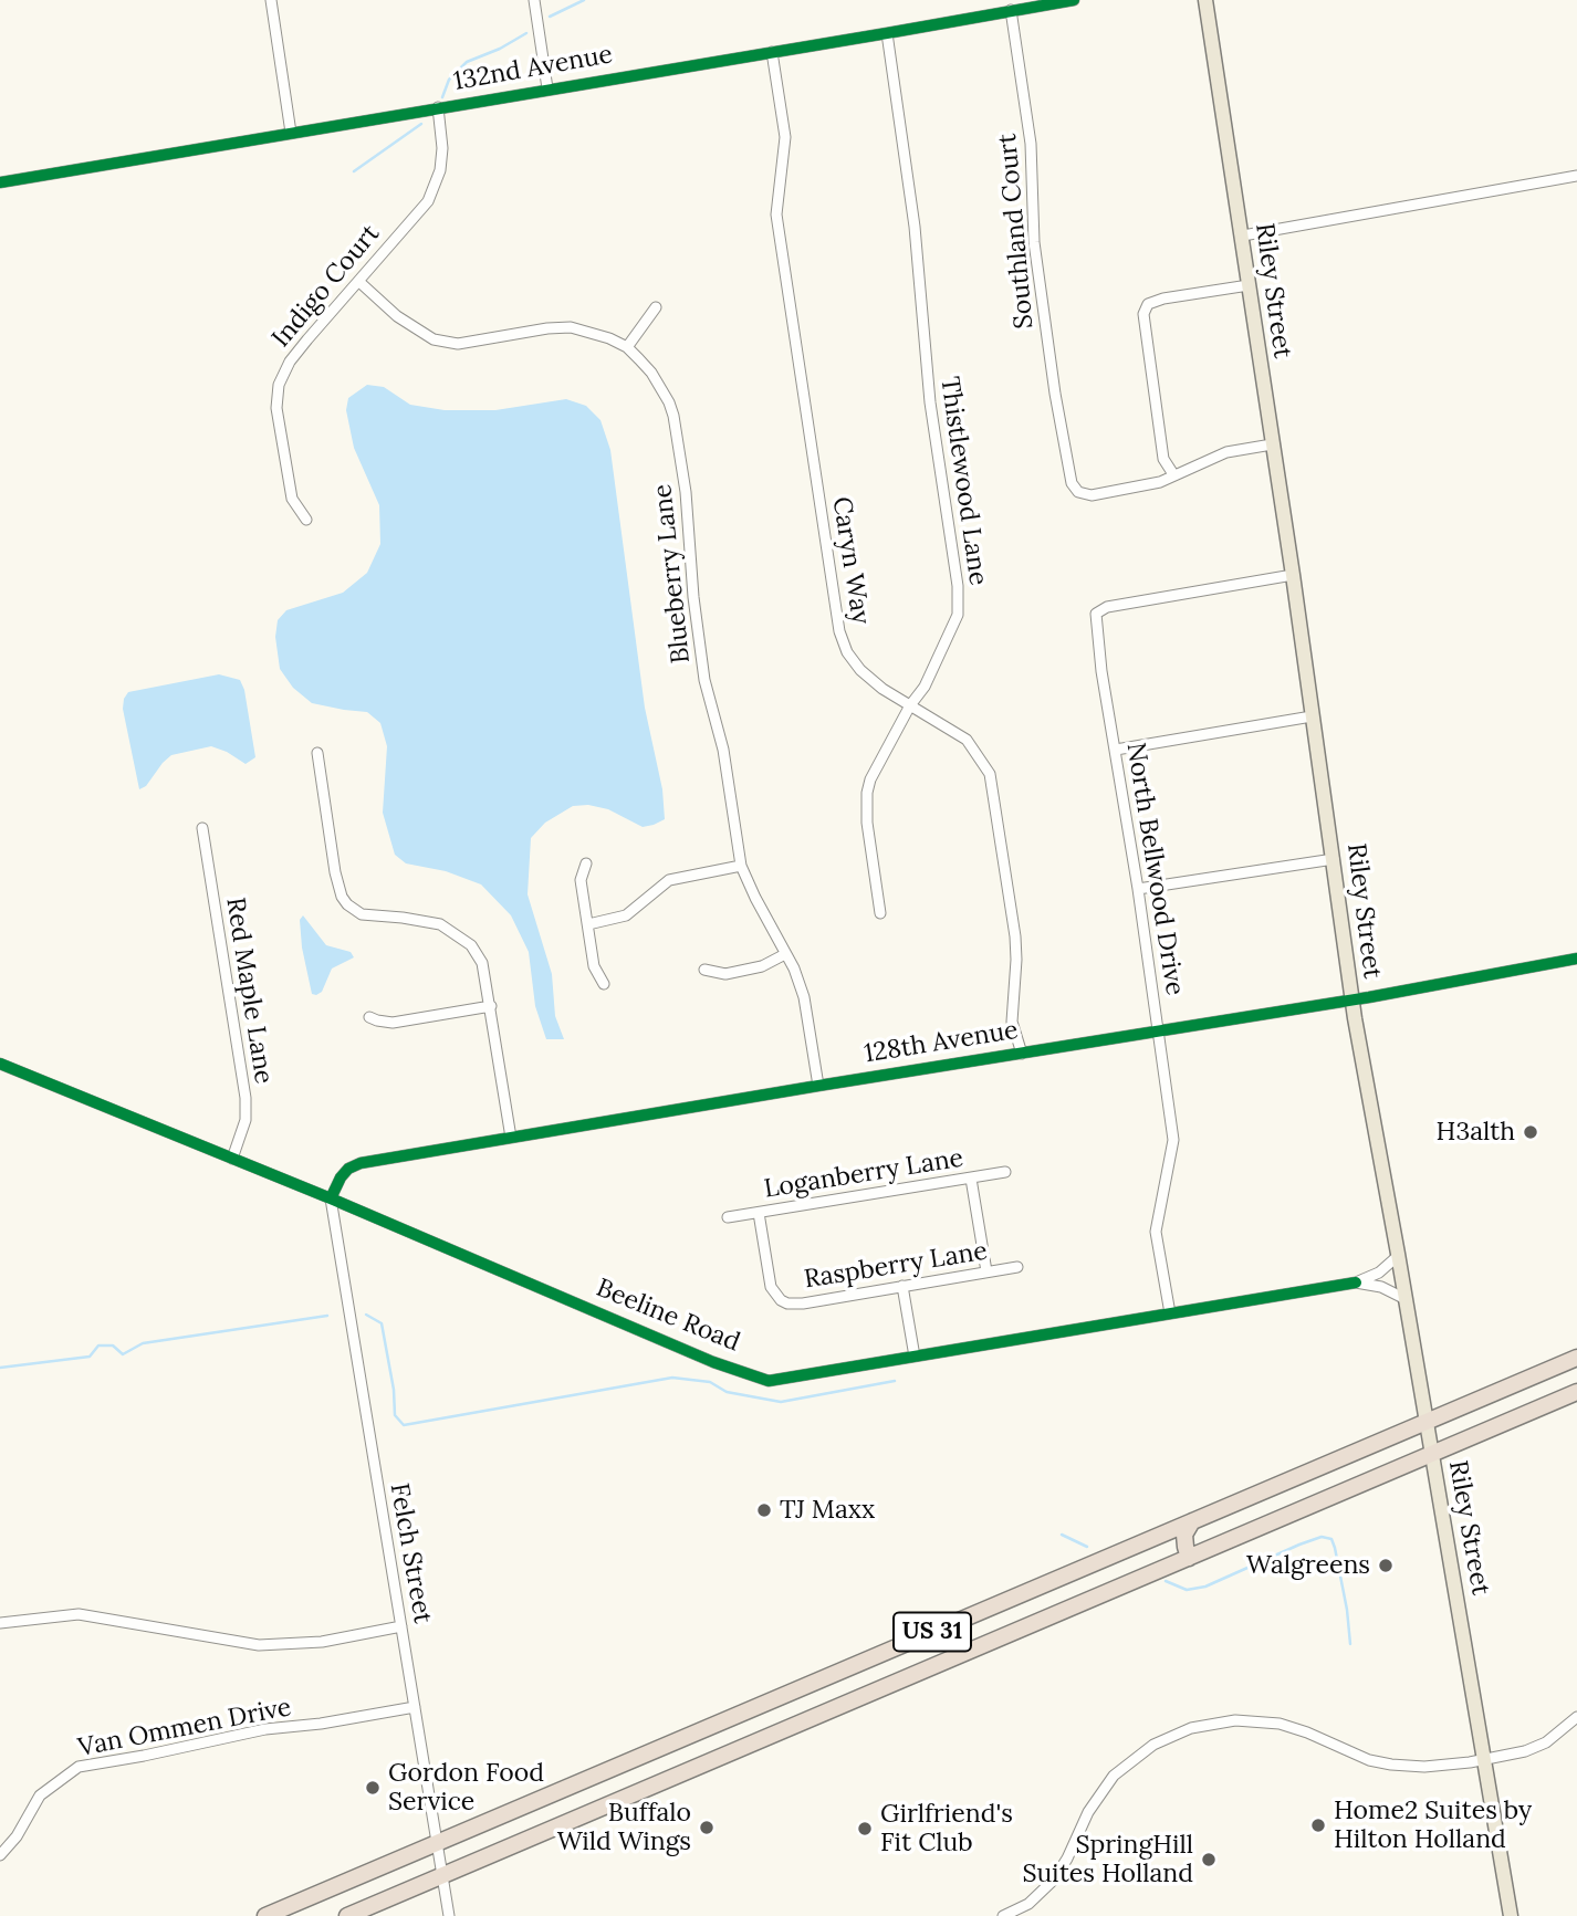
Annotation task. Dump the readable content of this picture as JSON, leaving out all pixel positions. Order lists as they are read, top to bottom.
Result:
{
  "streets": {
    "highway": ["US 31"],
    "main road": ["Riley Street"],
    "street": [
      "132nd Avenue",
      "Southland Court",
      "Indigo Court",
      "Thistlewood Lane",
      "Caryn Way",
      "Blueberry Lane",
      "North Bellwood Drive",
      "Red Maple Lane",
      "128th Avenue",
      "Loganberry Lane",
      "Raspberry Lane",
      "Beeline Road",
      "Felch Street",
      "Van Ommen Drive"
    ]
  },
  "crossings": [
    ["132nd Avenue", "Southland Court"],
    ["132nd Avenue", "Indigo Court"],
    ["132nd Avenue", "Thistlewood Lane"],
    ["132nd Avenue", "Caryn Way"],
    ["Indigo Court", "Blueberry Lane"],
    ["Riley Street", "North Bellwood Drive"],
    ["Riley Street", "128th Avenue"],
    ["Riley Street", "Beeline Road"],
    ["Riley Street", "US 31"],
    ["Thistlewood Lane", "Caryn Way"],
    ["Caryn Way", "128th Avenue"],
    ["Blueberry Lane", "128th Avenue"],
    ["North Bellwood Drive", "128th Avenue"],
    ["North Bellwood Drive", "Beeline Road"],
    ["Red Maple Lane", "Beeline Road"],
    ["128th Avenue", "Beeline Road"],
    ["128th Avenue", "Felch Street"],
    ["Loganberry Lane", "Raspberry Lane"],
    ["Beeline Road", "Felch Street"],
    ["Felch Street", "US 31"],
    ["Felch Street", "Van Ommen Drive"]
  ],
  "places": [
    "H3alth",
    "TJ Maxx",
    "Walgreens",
    "Gordon Food Service",
    "Home2 Suites by Hilton Holland",
    "Buffalo Wild Wings",
    "Girlfriend's Fit Club",
    "SpringHill Suites Holland"
  ]
}
